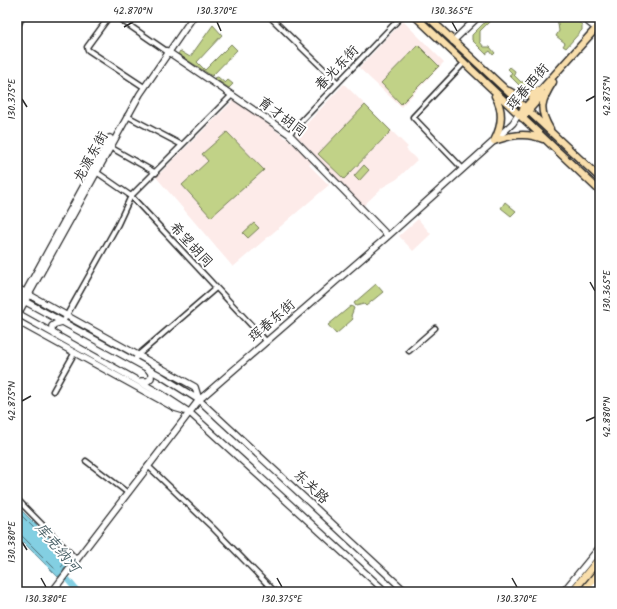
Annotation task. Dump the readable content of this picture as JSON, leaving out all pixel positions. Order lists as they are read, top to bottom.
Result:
{
  "streets": {
    "main road": [
      "珲春西街",
      "育才胡同",
      "龙源东街",
      "珲春东街",
      "东关路"
    ],
    "street": ["春光东街", "希望胡同"]
  },
  "crossings": [
    ["春光东街", "育才胡同"],
    ["珲春西街", "珲春东街"],
    ["育才胡同", "龙源东街"],
    ["育才胡同", "珲春东街"],
    ["龙源东街", "希望胡同"],
    ["龙源东街", "东关路"],
    ["希望胡同", "珲春东街"],
    ["珲春东街", "东关路"]
  ],
  "water": ["库克纳河"],
  "coordinates": [
    "42.870°N",
    "130.370°E",
    "130.365°E",
    "42.875°N",
    "130.375°E",
    "42.880°N",
    "130.380°E"
  ]
}
